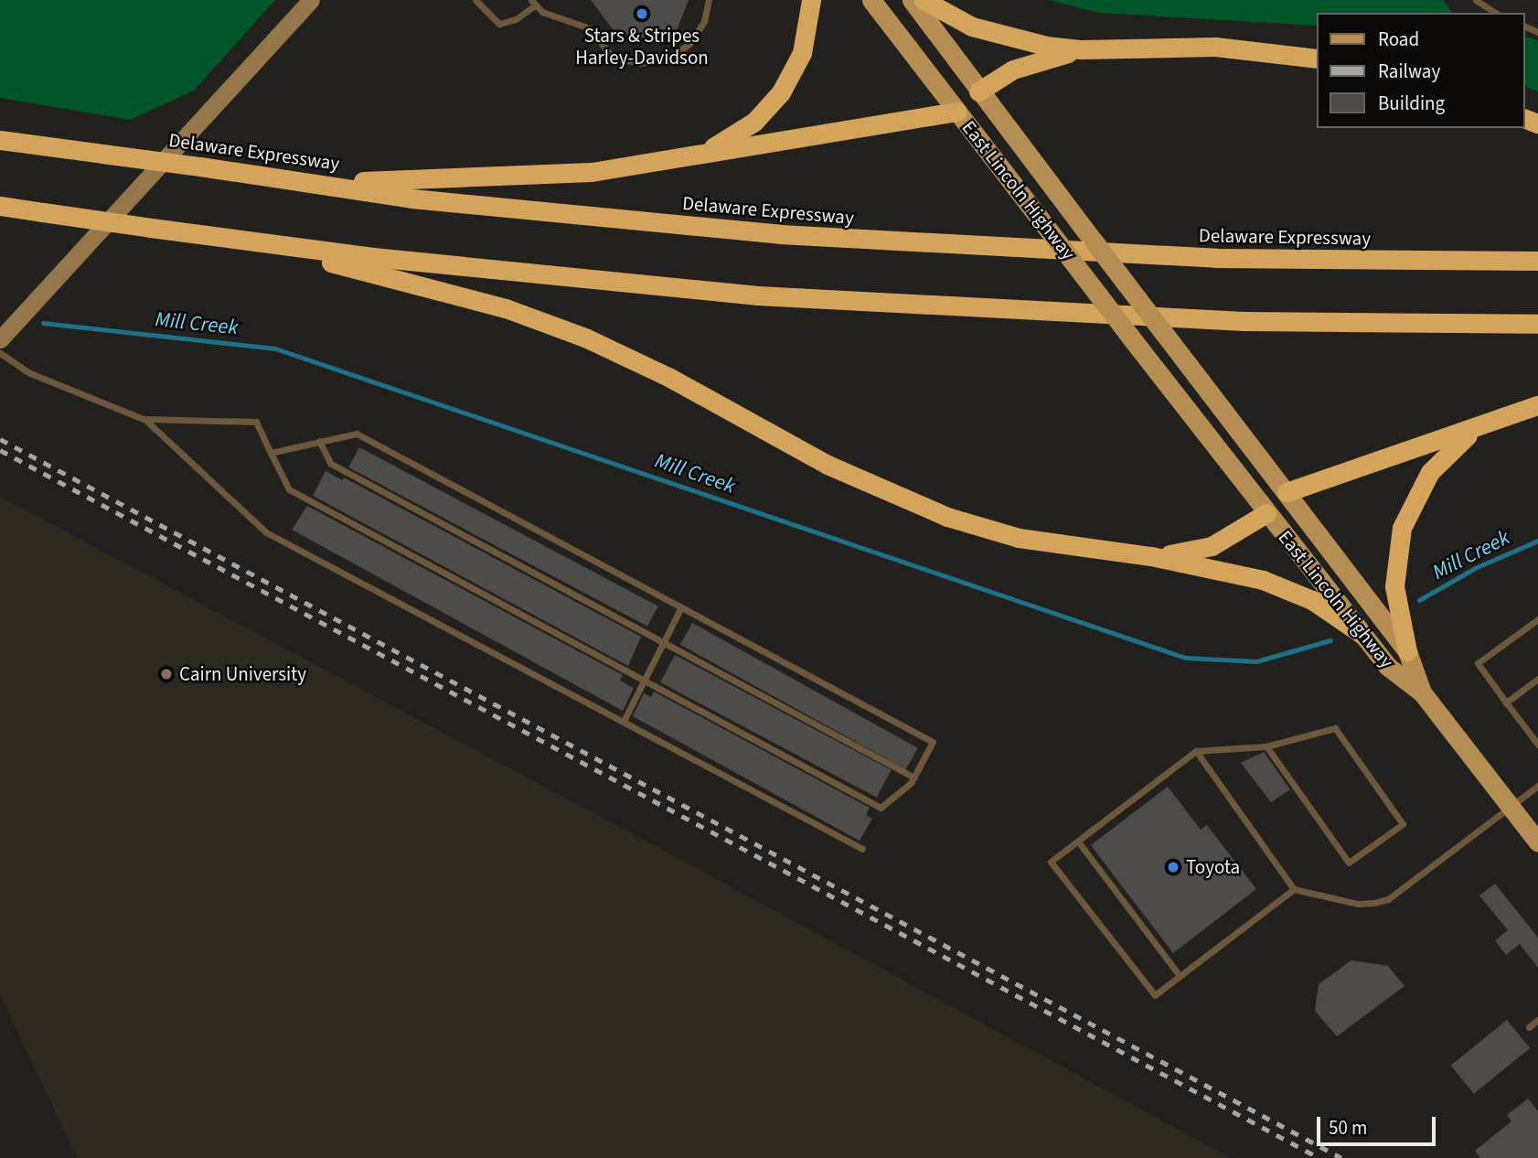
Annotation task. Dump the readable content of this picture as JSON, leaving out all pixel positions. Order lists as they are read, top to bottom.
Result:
{
  "streets": {
    "highway": ["Delaware Expressway"],
    "main road": ["East Lincoln Highway"]
  },
  "water": ["Mill Creek"],
  "places": ["Stars & Stripes Harley-Davidson", "Cairn University", "Toyota"],
  "legend": ["Road", "Railway", "Building"],
  "scale_bar": "50 m"
}
